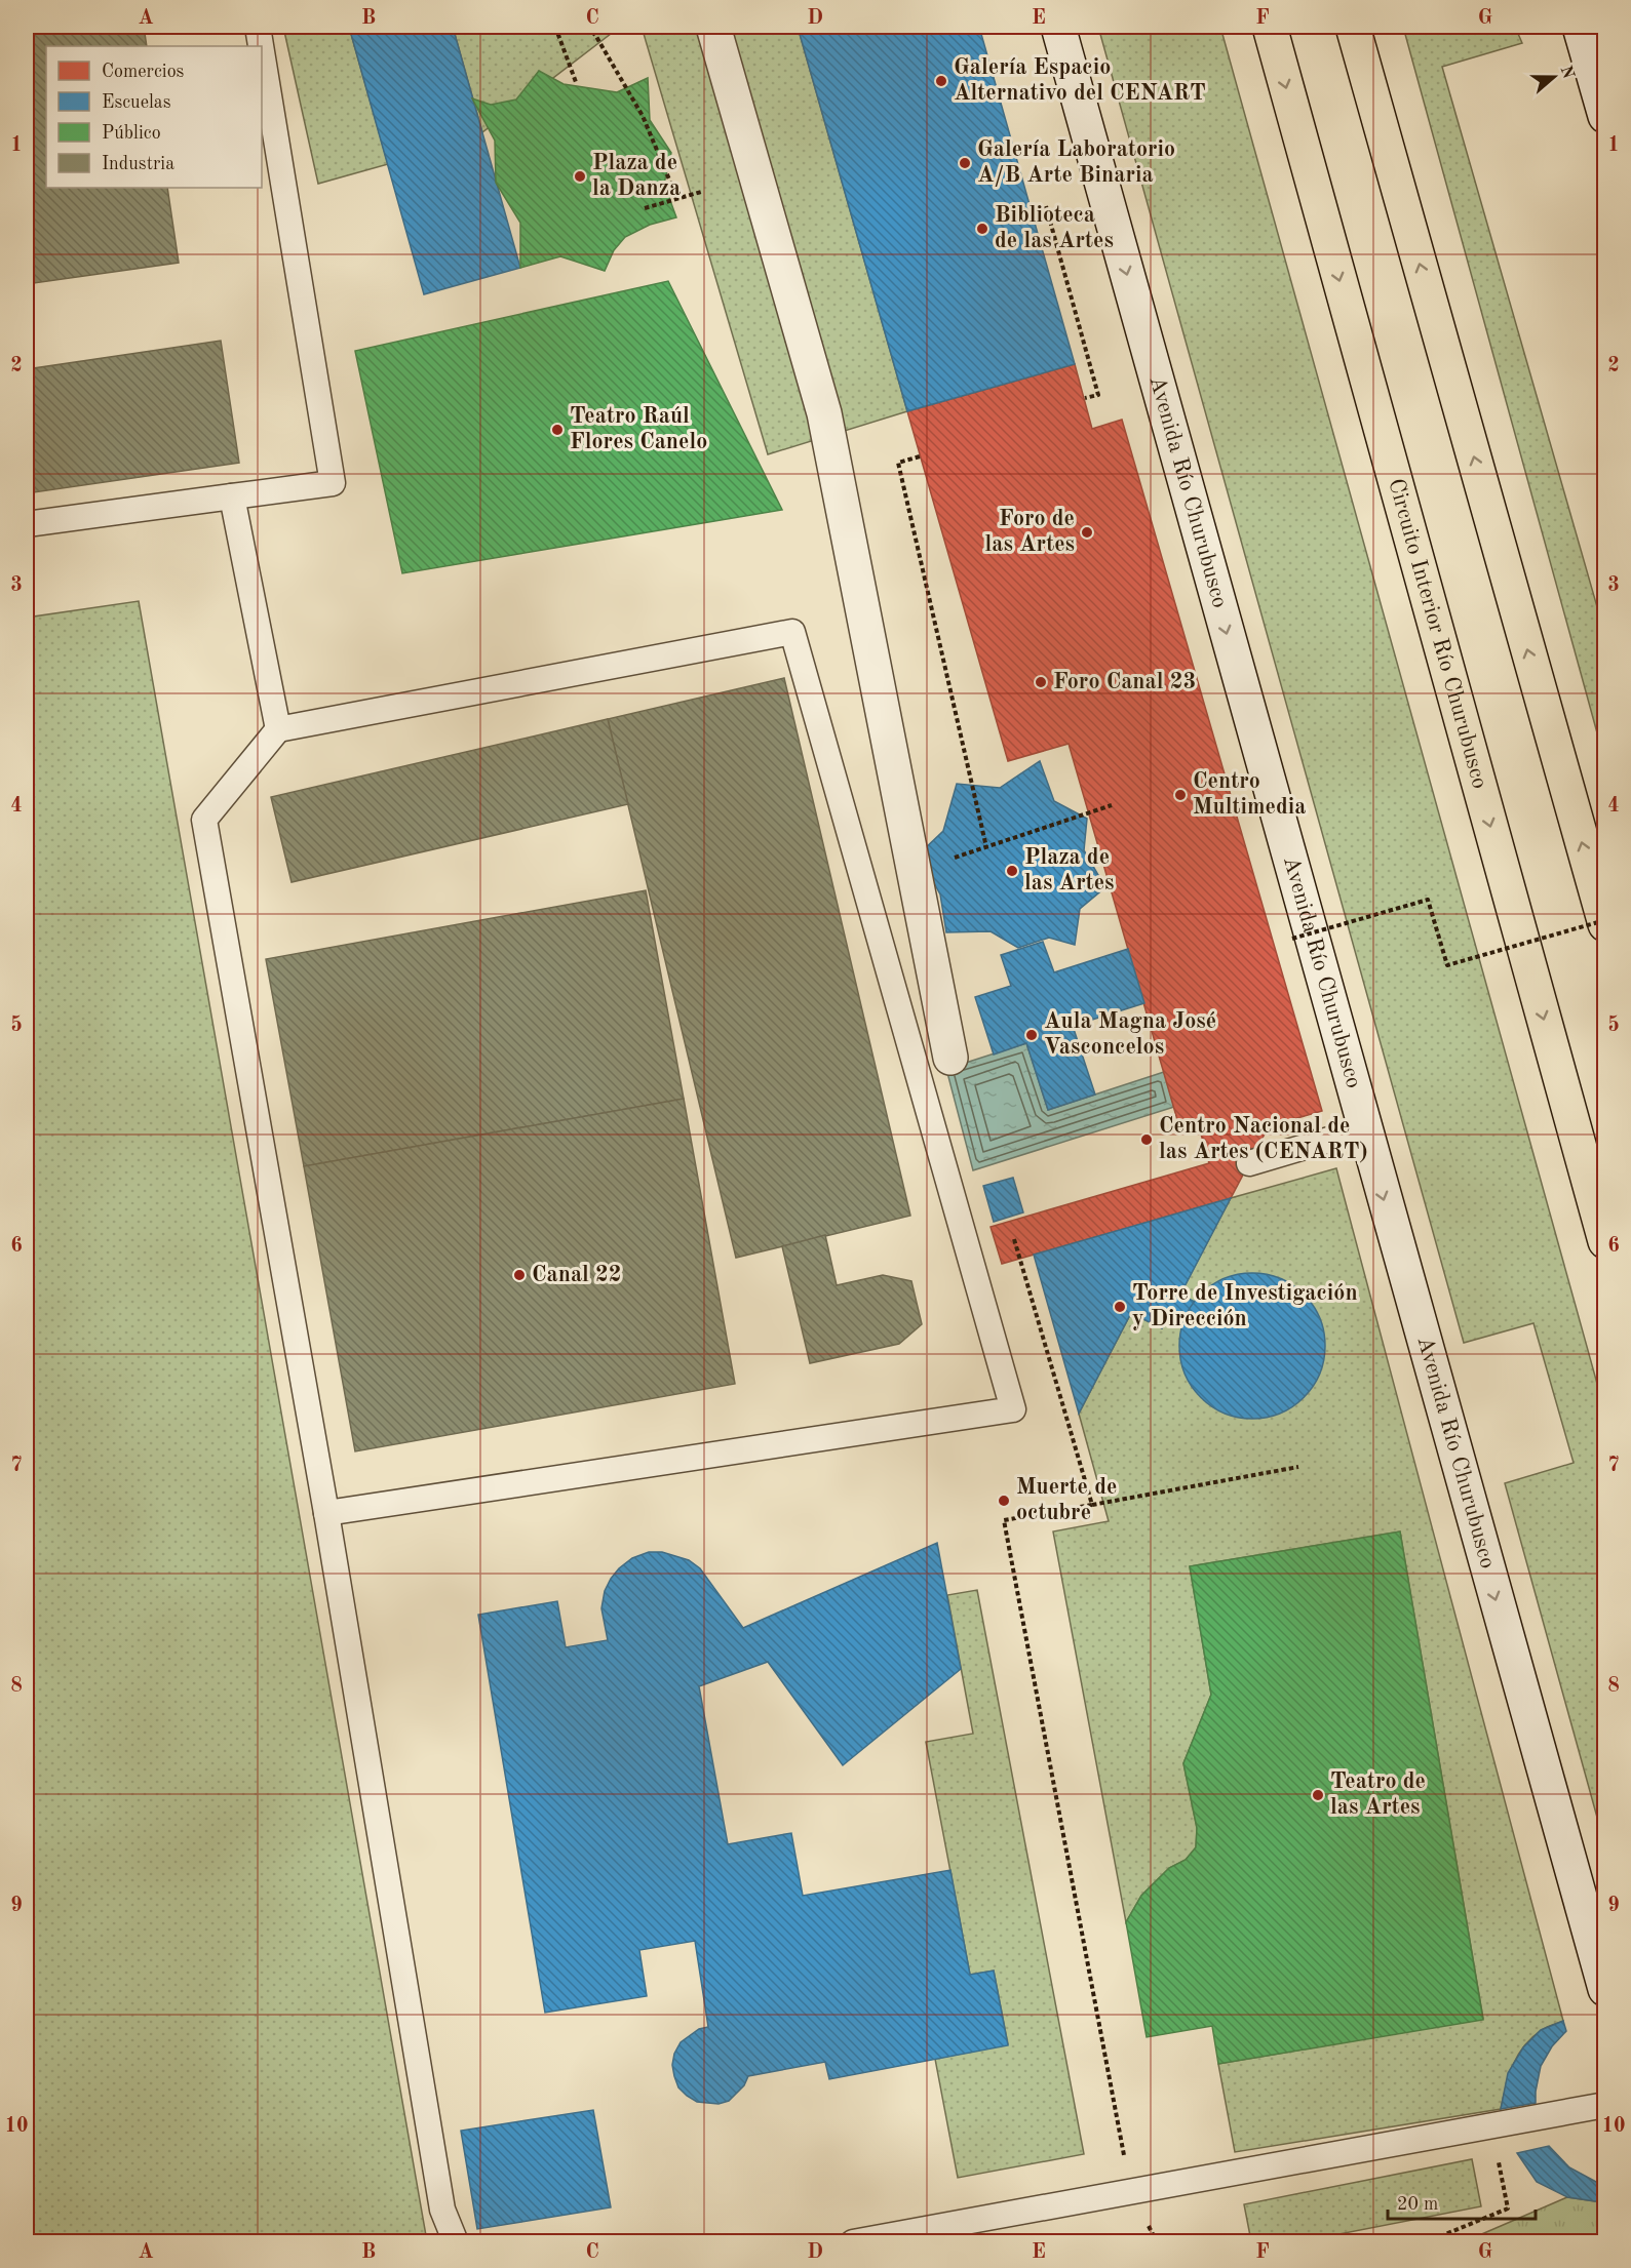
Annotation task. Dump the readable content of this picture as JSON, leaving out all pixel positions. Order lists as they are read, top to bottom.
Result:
{
  "streets": {
    "highway": ["Circuito Interior Río Churubusco"],
    "main road": ["Avenida Río Churubusco"]
  },
  "one_way": ["Avenida Río Churubusco"],
  "places": [
    "Galería Espacio Alternativo del CENART",
    "Galería Laboratorio A/B Arte Binaria",
    "Plaza de la Danza",
    "Biblioteca de las Artes",
    "Teatro Raúl Flores Canelo",
    "Foro de las Artes",
    "Foro Canal 23",
    "Centro Multimedia",
    "Plaza de las Artes",
    "Aula Magna José Vasconcelos",
    "Centro Nacional de las Artes (CENART)",
    "Canal 22",
    "Torre de Investigación y Dirección",
    "Muerte de octubre",
    "Teatro de las Artes"
  ],
  "legend": [
    "Comercios",
    "Escuelas",
    "Público",
    "Industria"
  ],
  "scale_bar": "20 m",
  "north": "right",
  "grid": {
    "columns": [
      "A",
      "B",
      "C",
      "D",
      "E",
      "F",
      "G"
    ],
    "rows": [
      "1",
      "2",
      "3",
      "4",
      "5",
      "6",
      "7",
      "8",
      "9",
      "10"
    ]
  }
}
